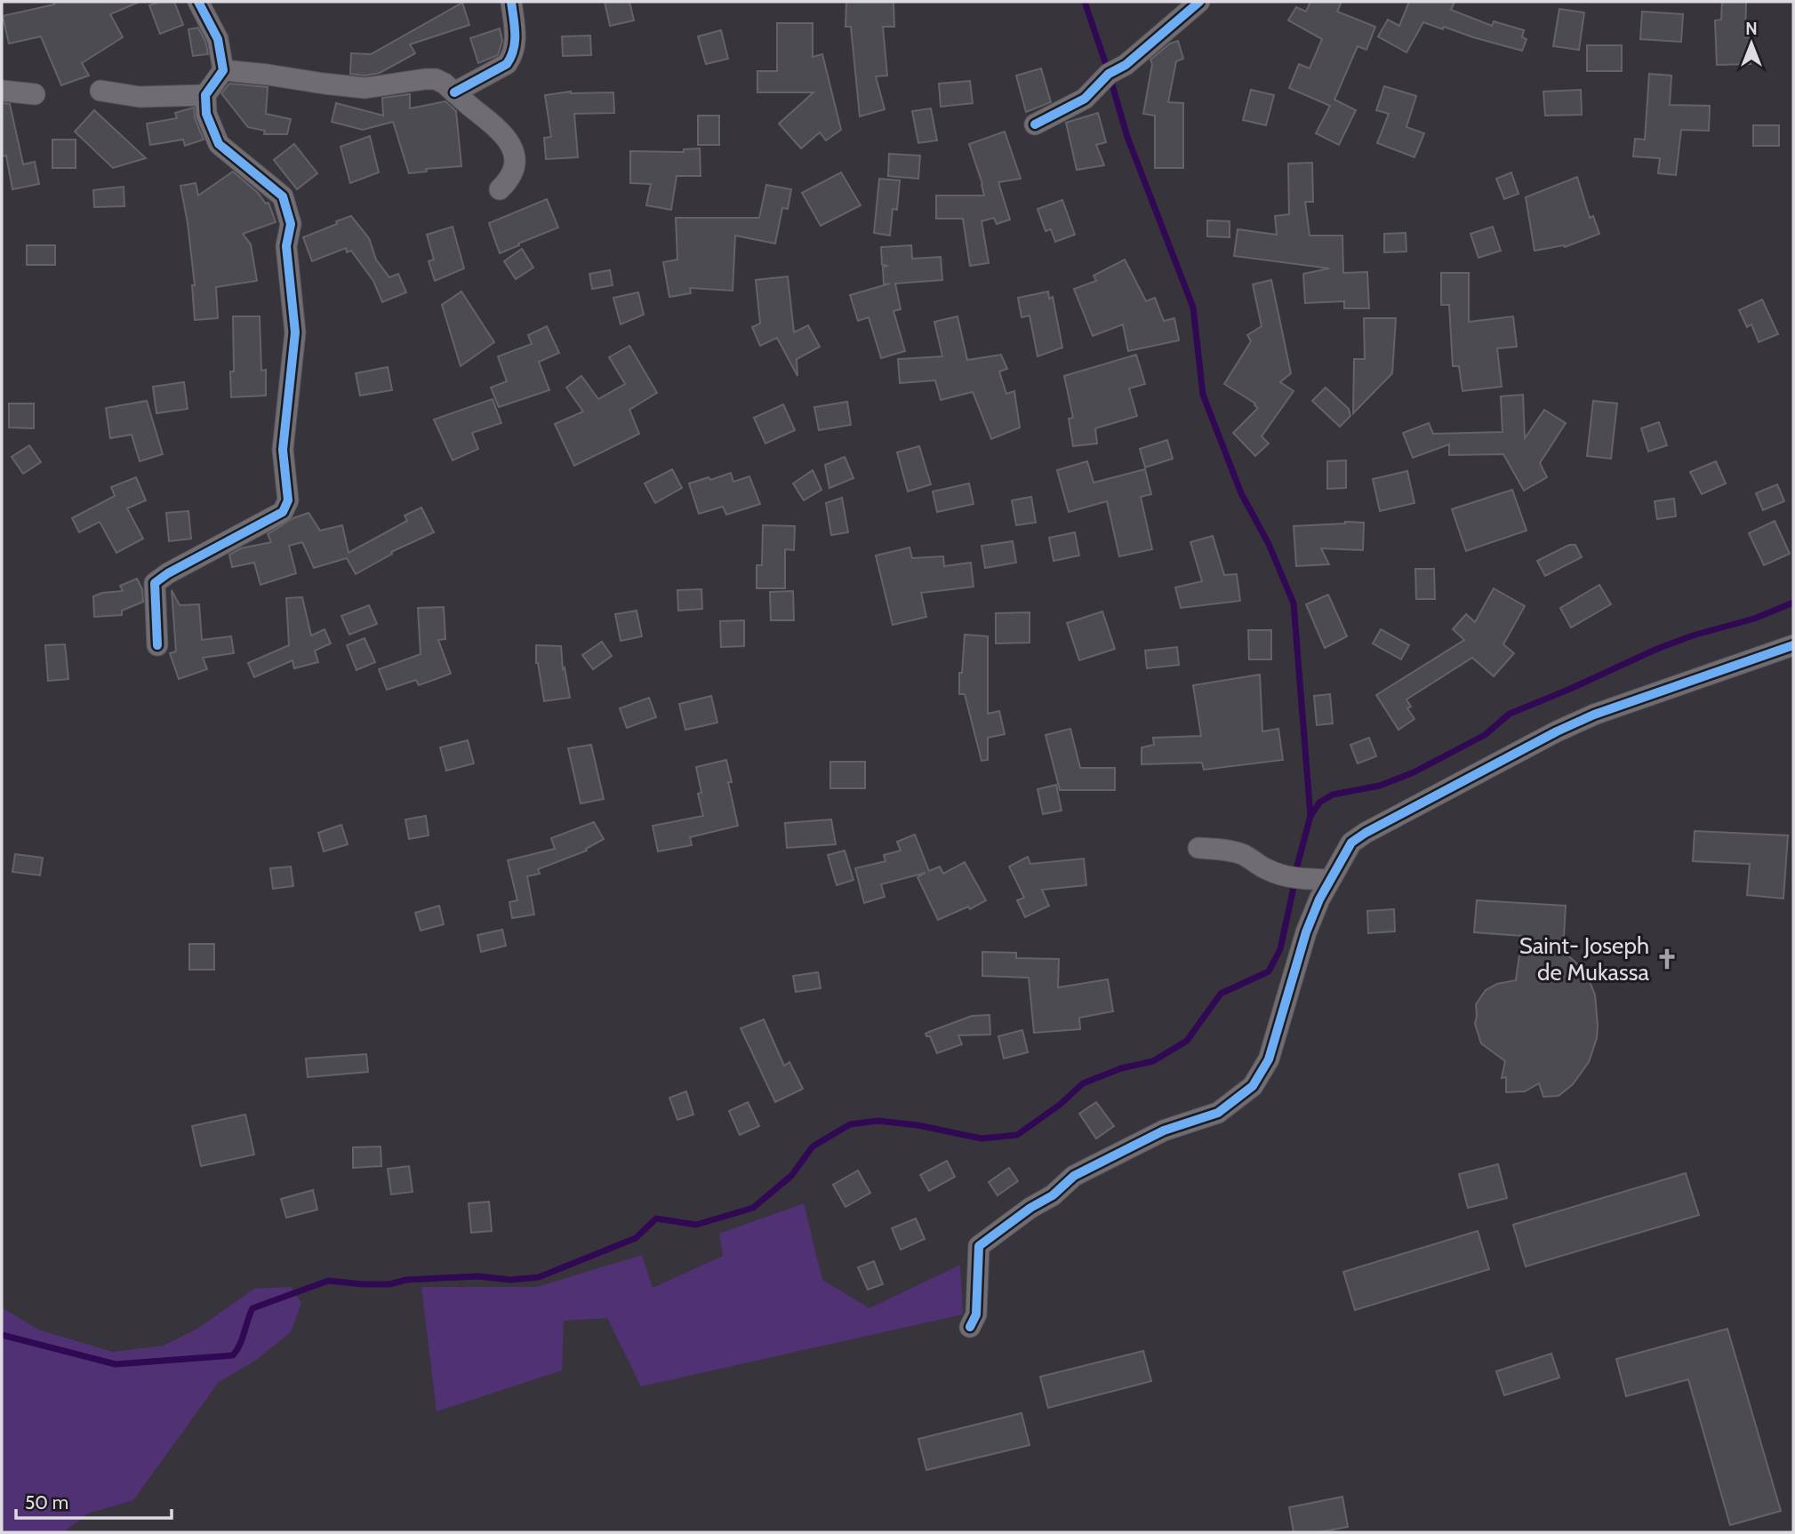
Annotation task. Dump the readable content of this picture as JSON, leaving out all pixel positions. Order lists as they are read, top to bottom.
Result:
{
  "places": {
    "church": ["Saint- Joseph de Mukassa"]
  },
  "scale_bar": "50 m",
  "north": "top"
}
